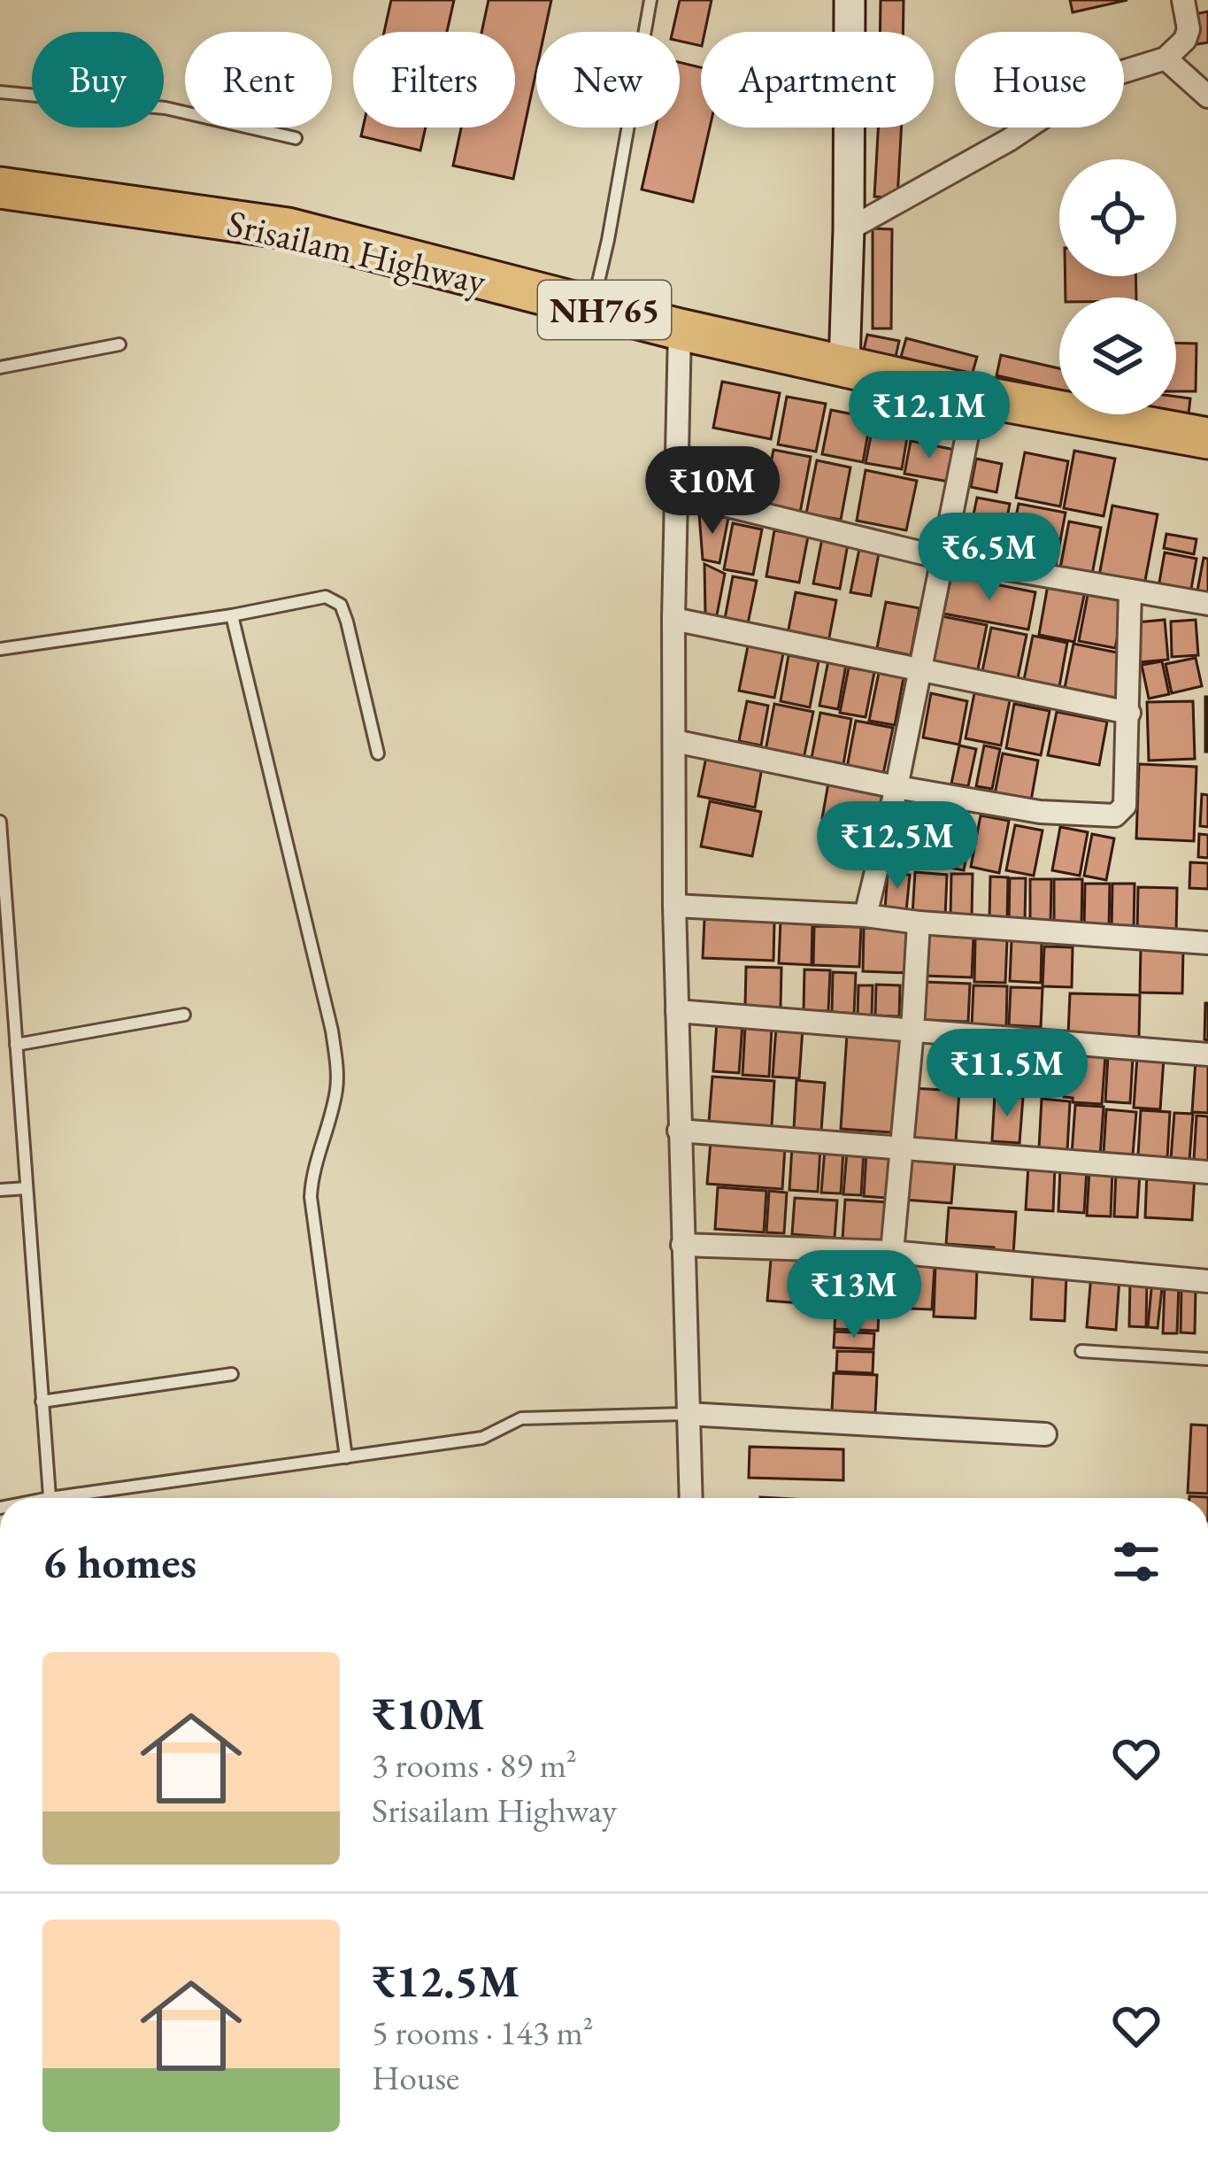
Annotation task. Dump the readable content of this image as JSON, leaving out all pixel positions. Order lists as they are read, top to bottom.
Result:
{
  "streets": {
    "highway": ["Srisailam Highway", "NH765"]
  },
  "page": {
    "chip": [
      "Buy",
      "Rent",
      "Filters",
      "New",
      "Apartment",
      "House"
    ],
    "price": [
      "₹12.1M",
      "₹10M",
      "₹6.5M",
      "₹12.5M",
      "₹11.5M",
      "₹13M"
    ],
    "heading": "6 homes",
    "list": [
      {
        "name": "₹10M",
        "note": "3 rooms · 89 m² · Srisailam Highway"
      },
      {
        "name": "₹12.5M",
        "note": "5 rooms · 143 m² · House"
      }
    ]
  }
}
